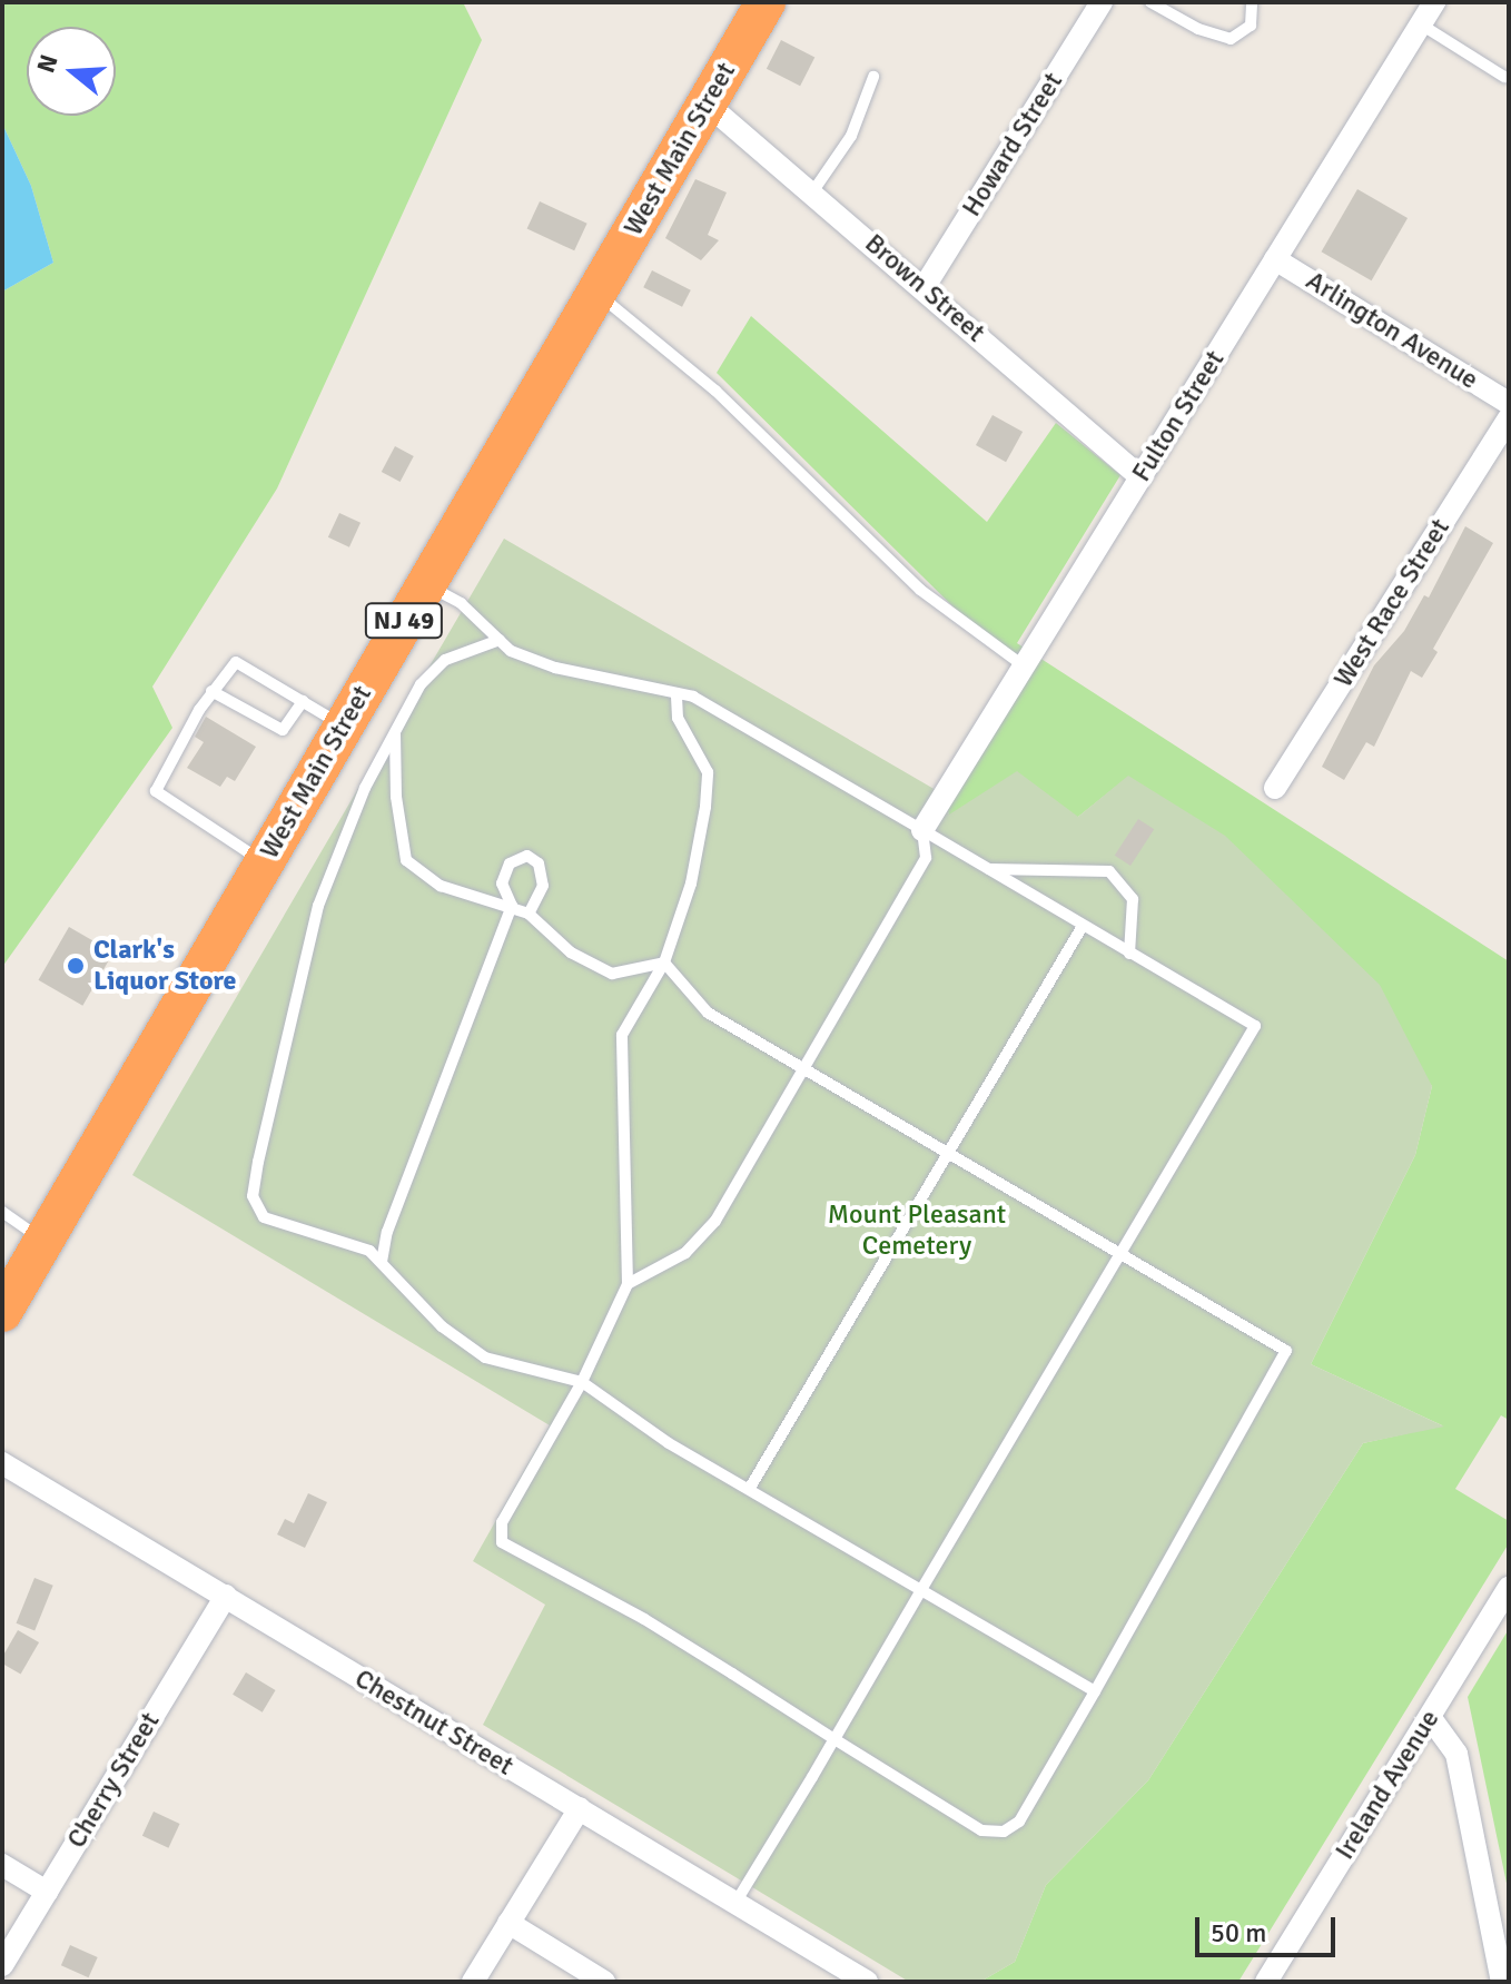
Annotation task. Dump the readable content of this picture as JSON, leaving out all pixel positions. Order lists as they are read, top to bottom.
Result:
{
  "streets": {
    "highway": ["West Main Street", "NJ 49"],
    "street": [
      "Howard Street",
      "Brown Street",
      "Arlington Avenue",
      "Fulton Street",
      "West Race Street",
      "Chestnut Street",
      "Cherry Street",
      "Ireland Avenue"
    ]
  },
  "crossings": [
    ["Howard Street", "Brown Street"],
    ["West Main Street", "Brown Street"],
    ["Brown Street", "Fulton Street"],
    ["Arlington Avenue", "Fulton Street"],
    ["Chestnut Street", "Cherry Street"]
  ],
  "parks": ["Mount Pleasant Cemetery"],
  "places": ["Clark's Liquor Store"],
  "scale_bar": "50 m",
  "north": "left"
}
